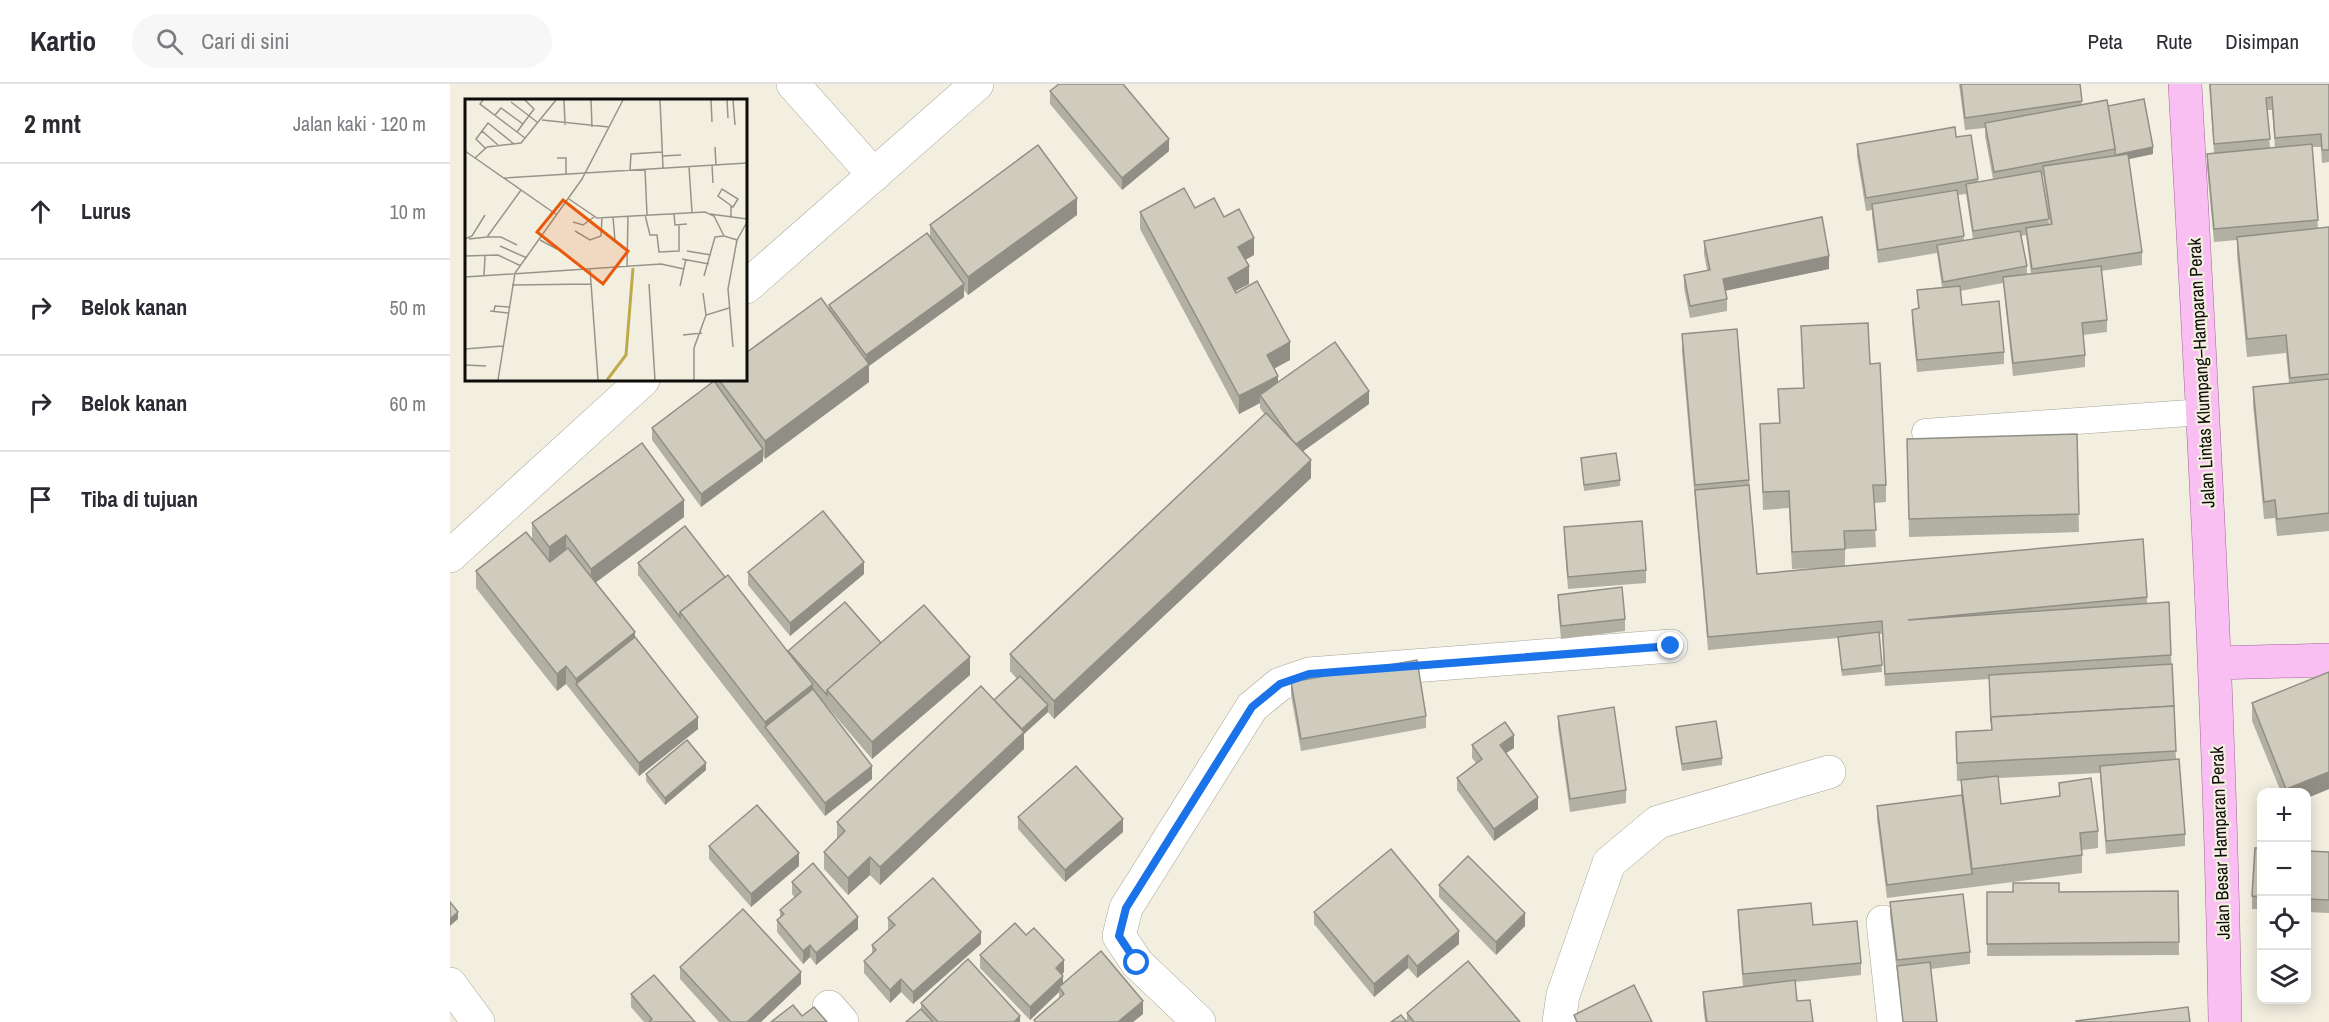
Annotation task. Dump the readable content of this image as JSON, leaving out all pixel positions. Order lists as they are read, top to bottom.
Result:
{
  "streets": {
    "main road": ["Jalan Lintas Klumpang–Hamparan Perak", "Jalan Besar Hamparan Perak"]
  },
  "crossings": [
    ["Jalan Lintas Klumpang–Hamparan Perak", "Jalan Besar Hamparan Perak"]
  ],
  "page": {
    "header": "Kartio",
    "search": "Cari di sini",
    "nav": ["Peta", "Rute", "Disimpan"],
    "heading": ["2 mnt", "Jalan kaki · 120 m"],
    "list": [
      ["Lurus", "10 m"],
      ["Belok kanan", "50 m"],
      ["Belok kanan", "60 m"],
      "Tiba di tujuan"
    ],
    "map_buttons": ["+", "−"]
  }
}
